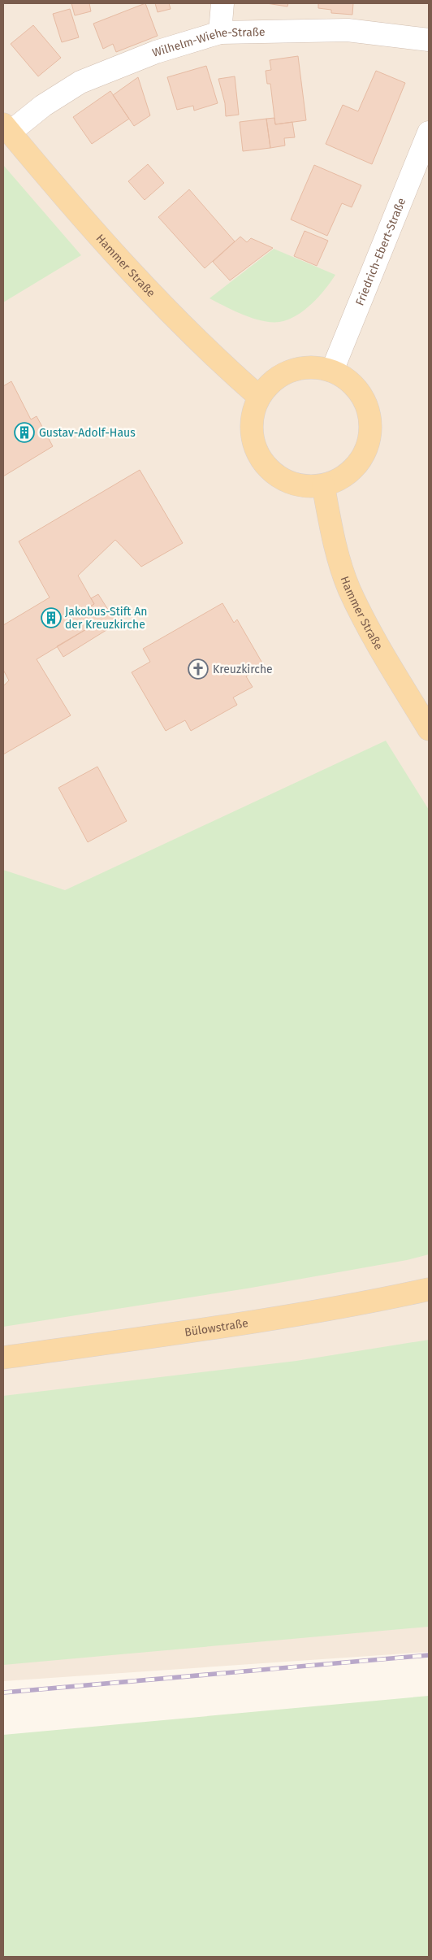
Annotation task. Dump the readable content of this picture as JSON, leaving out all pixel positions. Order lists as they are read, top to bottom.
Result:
{
  "streets": {
    "main road": ["Hammer Straße", "Bülowstraße"],
    "street": ["Wilhelm-Wiehe-Straße", "Friedrich-Ebert-Straße"]
  },
  "crossings": [
    ["Wilhelm-Wiehe-Straße", "Hammer Straße"],
    ["Friedrich-Ebert-Straße", "Hammer Straße"]
  ],
  "places": {
    "building": ["Gustav-Adolf-Haus", "Jakobus-Stift An der Kreuzkirche"],
    "church": ["Kreuzkirche"]
  }
}
